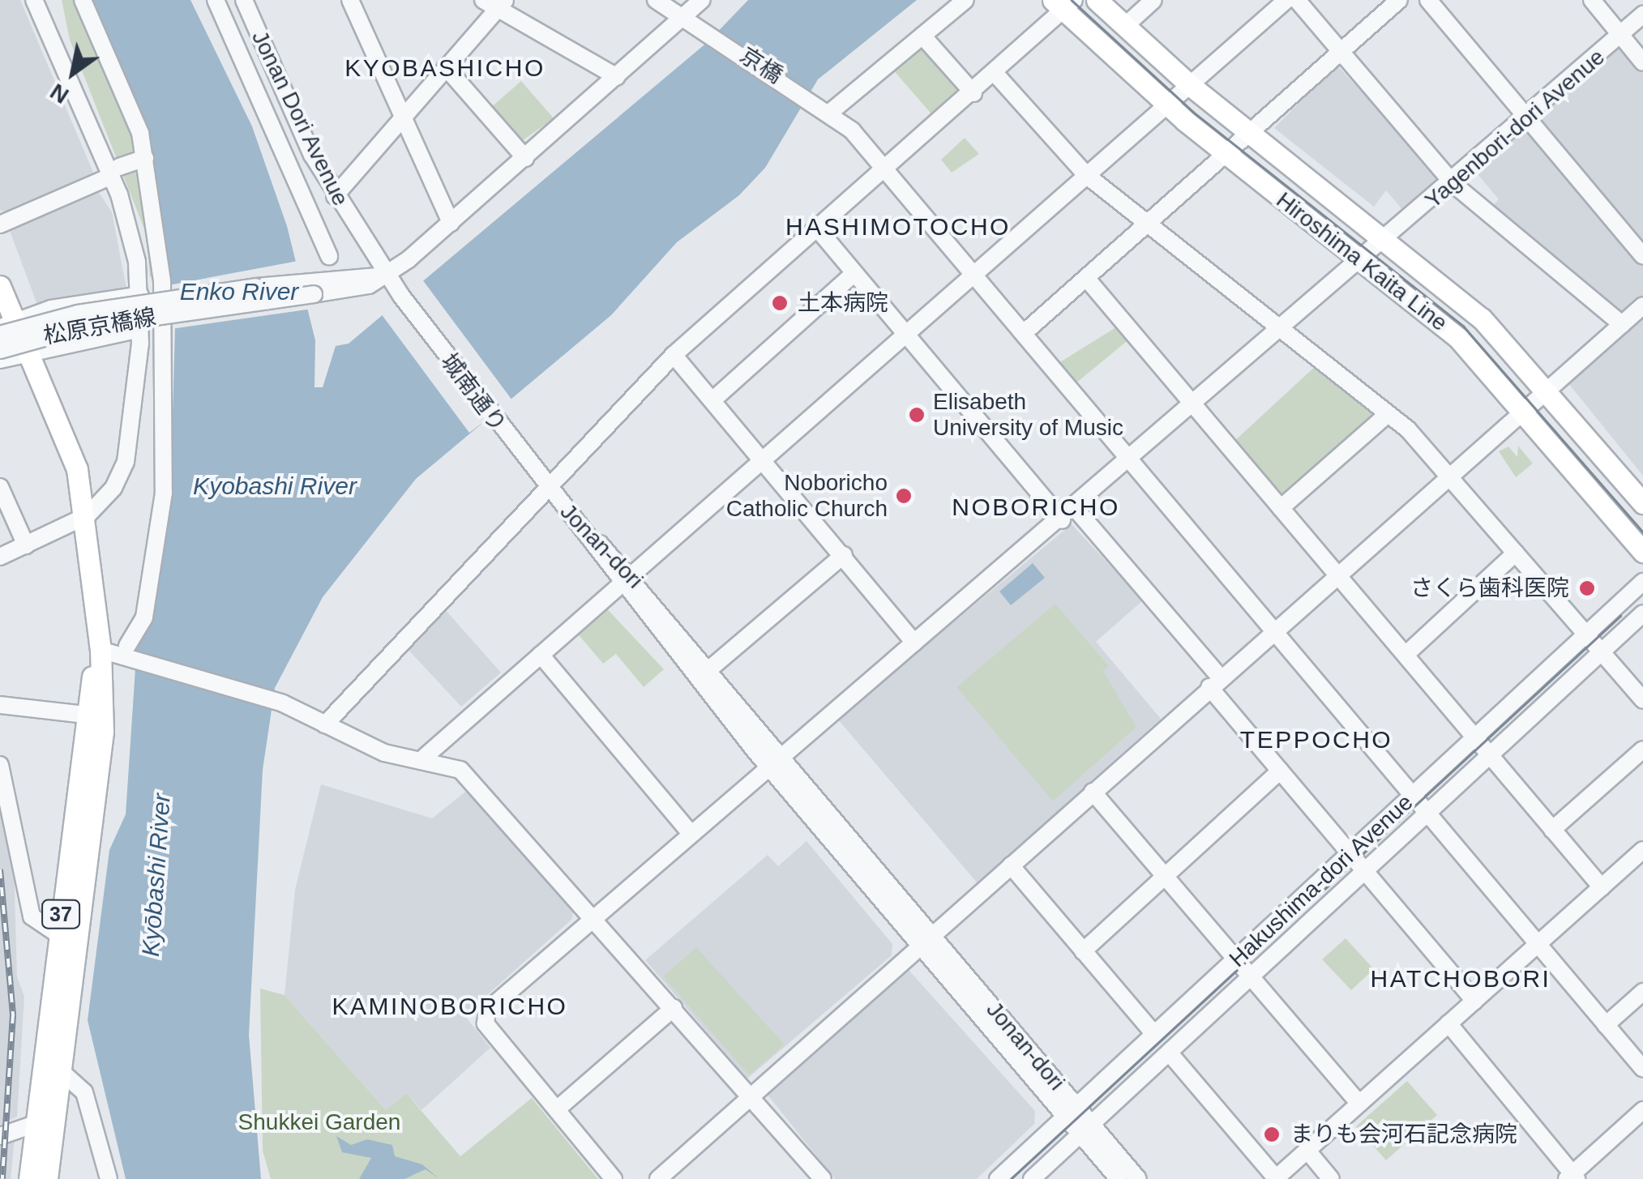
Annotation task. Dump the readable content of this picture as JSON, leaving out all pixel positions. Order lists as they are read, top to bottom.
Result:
{
  "streets": {
    "main road": ["Hiroshima Kaita Line", "37"],
    "street": [
      "京橋",
      "Jonan Dori Avenue",
      "Yagenbori-dori Avenue",
      "松原京橋線",
      "城南通り",
      "Jonan-dori",
      "Hakushima-dori Avenue"
    ]
  },
  "crossings": [
    ["京橋", "Yagenbori-dori Avenue"],
    ["京橋", "Hakushima-dori Avenue"],
    ["Jonan Dori Avenue", "松原京橋線"],
    ["Jonan Dori Avenue", "城南通り"],
    ["Yagenbori-dori Avenue", "Hiroshima Kaita Line"],
    ["Yagenbori-dori Avenue", "Jonan-dori"],
    ["松原京橋線", "37"],
    ["城南通り", "Jonan-dori"],
    ["Jonan-dori", "Hakushima-dori Avenue"]
  ],
  "districts": [
    "KYOBASHICHO",
    "HASHIMOTOCHO",
    "NOBORICHO",
    "TEPPOCHO",
    "HATCHOBORI",
    "KAMINOBORICHO"
  ],
  "water": ["Enko River", "Kyobashi River", "Kyōbashi River"],
  "parks": ["Shukkei Garden"],
  "places": [
    "土本病院",
    "Elisabeth University of Music",
    "Noboricho Catholic Church",
    "さくら歯科医院",
    "まりも会河石記念病院"
  ],
  "north": "bottom left"
}
